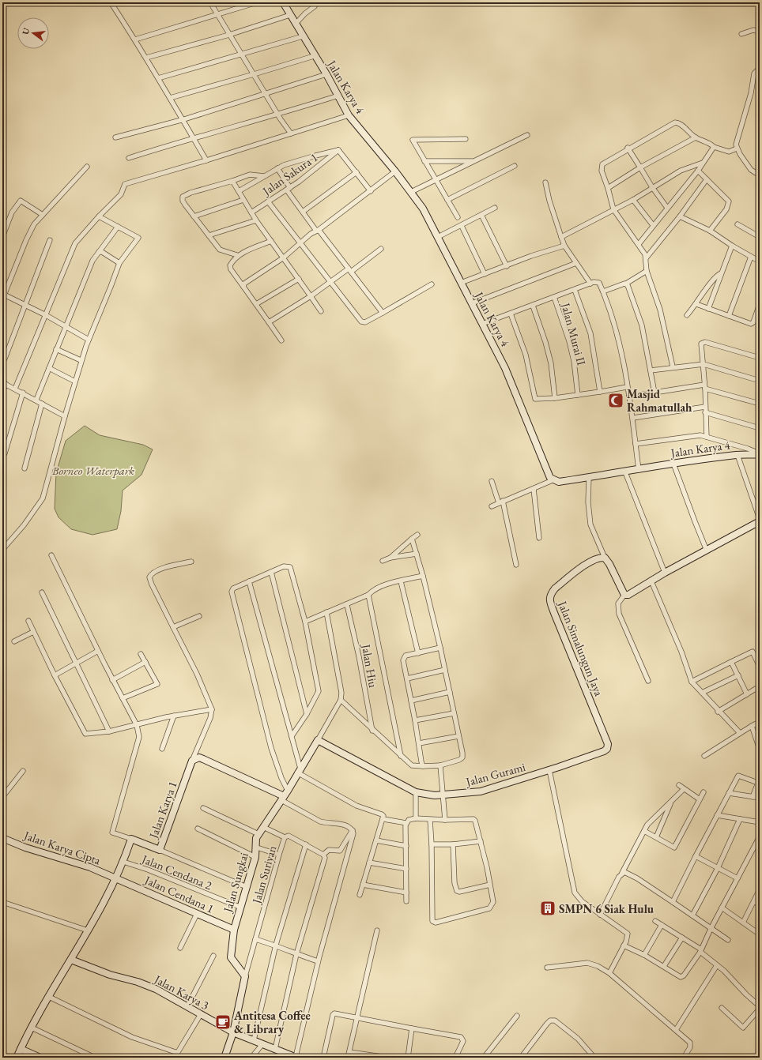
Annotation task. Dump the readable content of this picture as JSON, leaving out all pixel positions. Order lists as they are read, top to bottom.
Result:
{
  "streets": {
    "street": [
      "Jalan Karya 4",
      "Jalan Sakura 1",
      "Jalan Murai II",
      "Jalan Simalungun Jaya",
      "Jalan Hiu",
      "Jalan Gurami",
      "Jalan Karya 1",
      "Jalan Karya Cipta",
      "Jalan Cendana 2",
      "Jalan Suriyan",
      "Jalan Sungkai",
      "Jalan Cendana 1",
      "Jalan Karya 3"
    ]
  },
  "crossings": [
    ["Jalan Simalungun Jaya", "Jalan Gurami"],
    ["Jalan Karya 1", "Jalan Karya Cipta"],
    ["Jalan Karya 1", "Jalan Cendana 2"],
    ["Jalan Karya 1", "Jalan Cendana 1"],
    ["Jalan Karya 1", "Jalan Karya 3"],
    ["Jalan Karya Cipta", "Jalan Cendana 1"],
    ["Jalan Cendana 2", "Jalan Sungkai"],
    ["Jalan Suriyan", "Jalan Sungkai"],
    ["Jalan Sungkai", "Jalan Cendana 1"]
  ],
  "parks": ["Borneo Waterpark"],
  "places": {
    "mosque": ["Masjid Rahmatullah"],
    "building": ["SMPN 6 Siak Hulu"],
    "cafe": ["Antitesa Coffee & Library"]
  },
  "north": "left"
}
